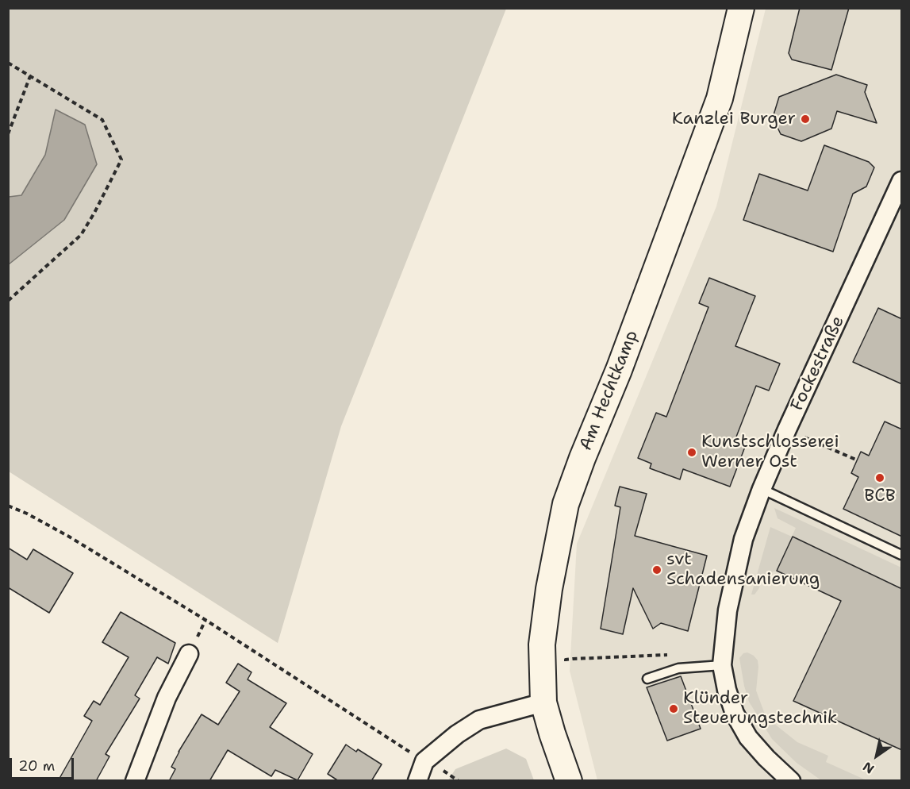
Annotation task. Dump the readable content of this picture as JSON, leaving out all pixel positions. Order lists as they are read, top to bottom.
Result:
{
  "streets": {
    "street": ["Fockestraße", "Am Hechtkamp"]
  },
  "places": [
    "Kanzlei Burger",
    "Kunstschlosserei Werner Ost",
    "BCB",
    "svt Schadensanierung",
    "Klünder Steuerungstechnik"
  ],
  "scale_bar": "20 m",
  "north": "bottom left"
}
